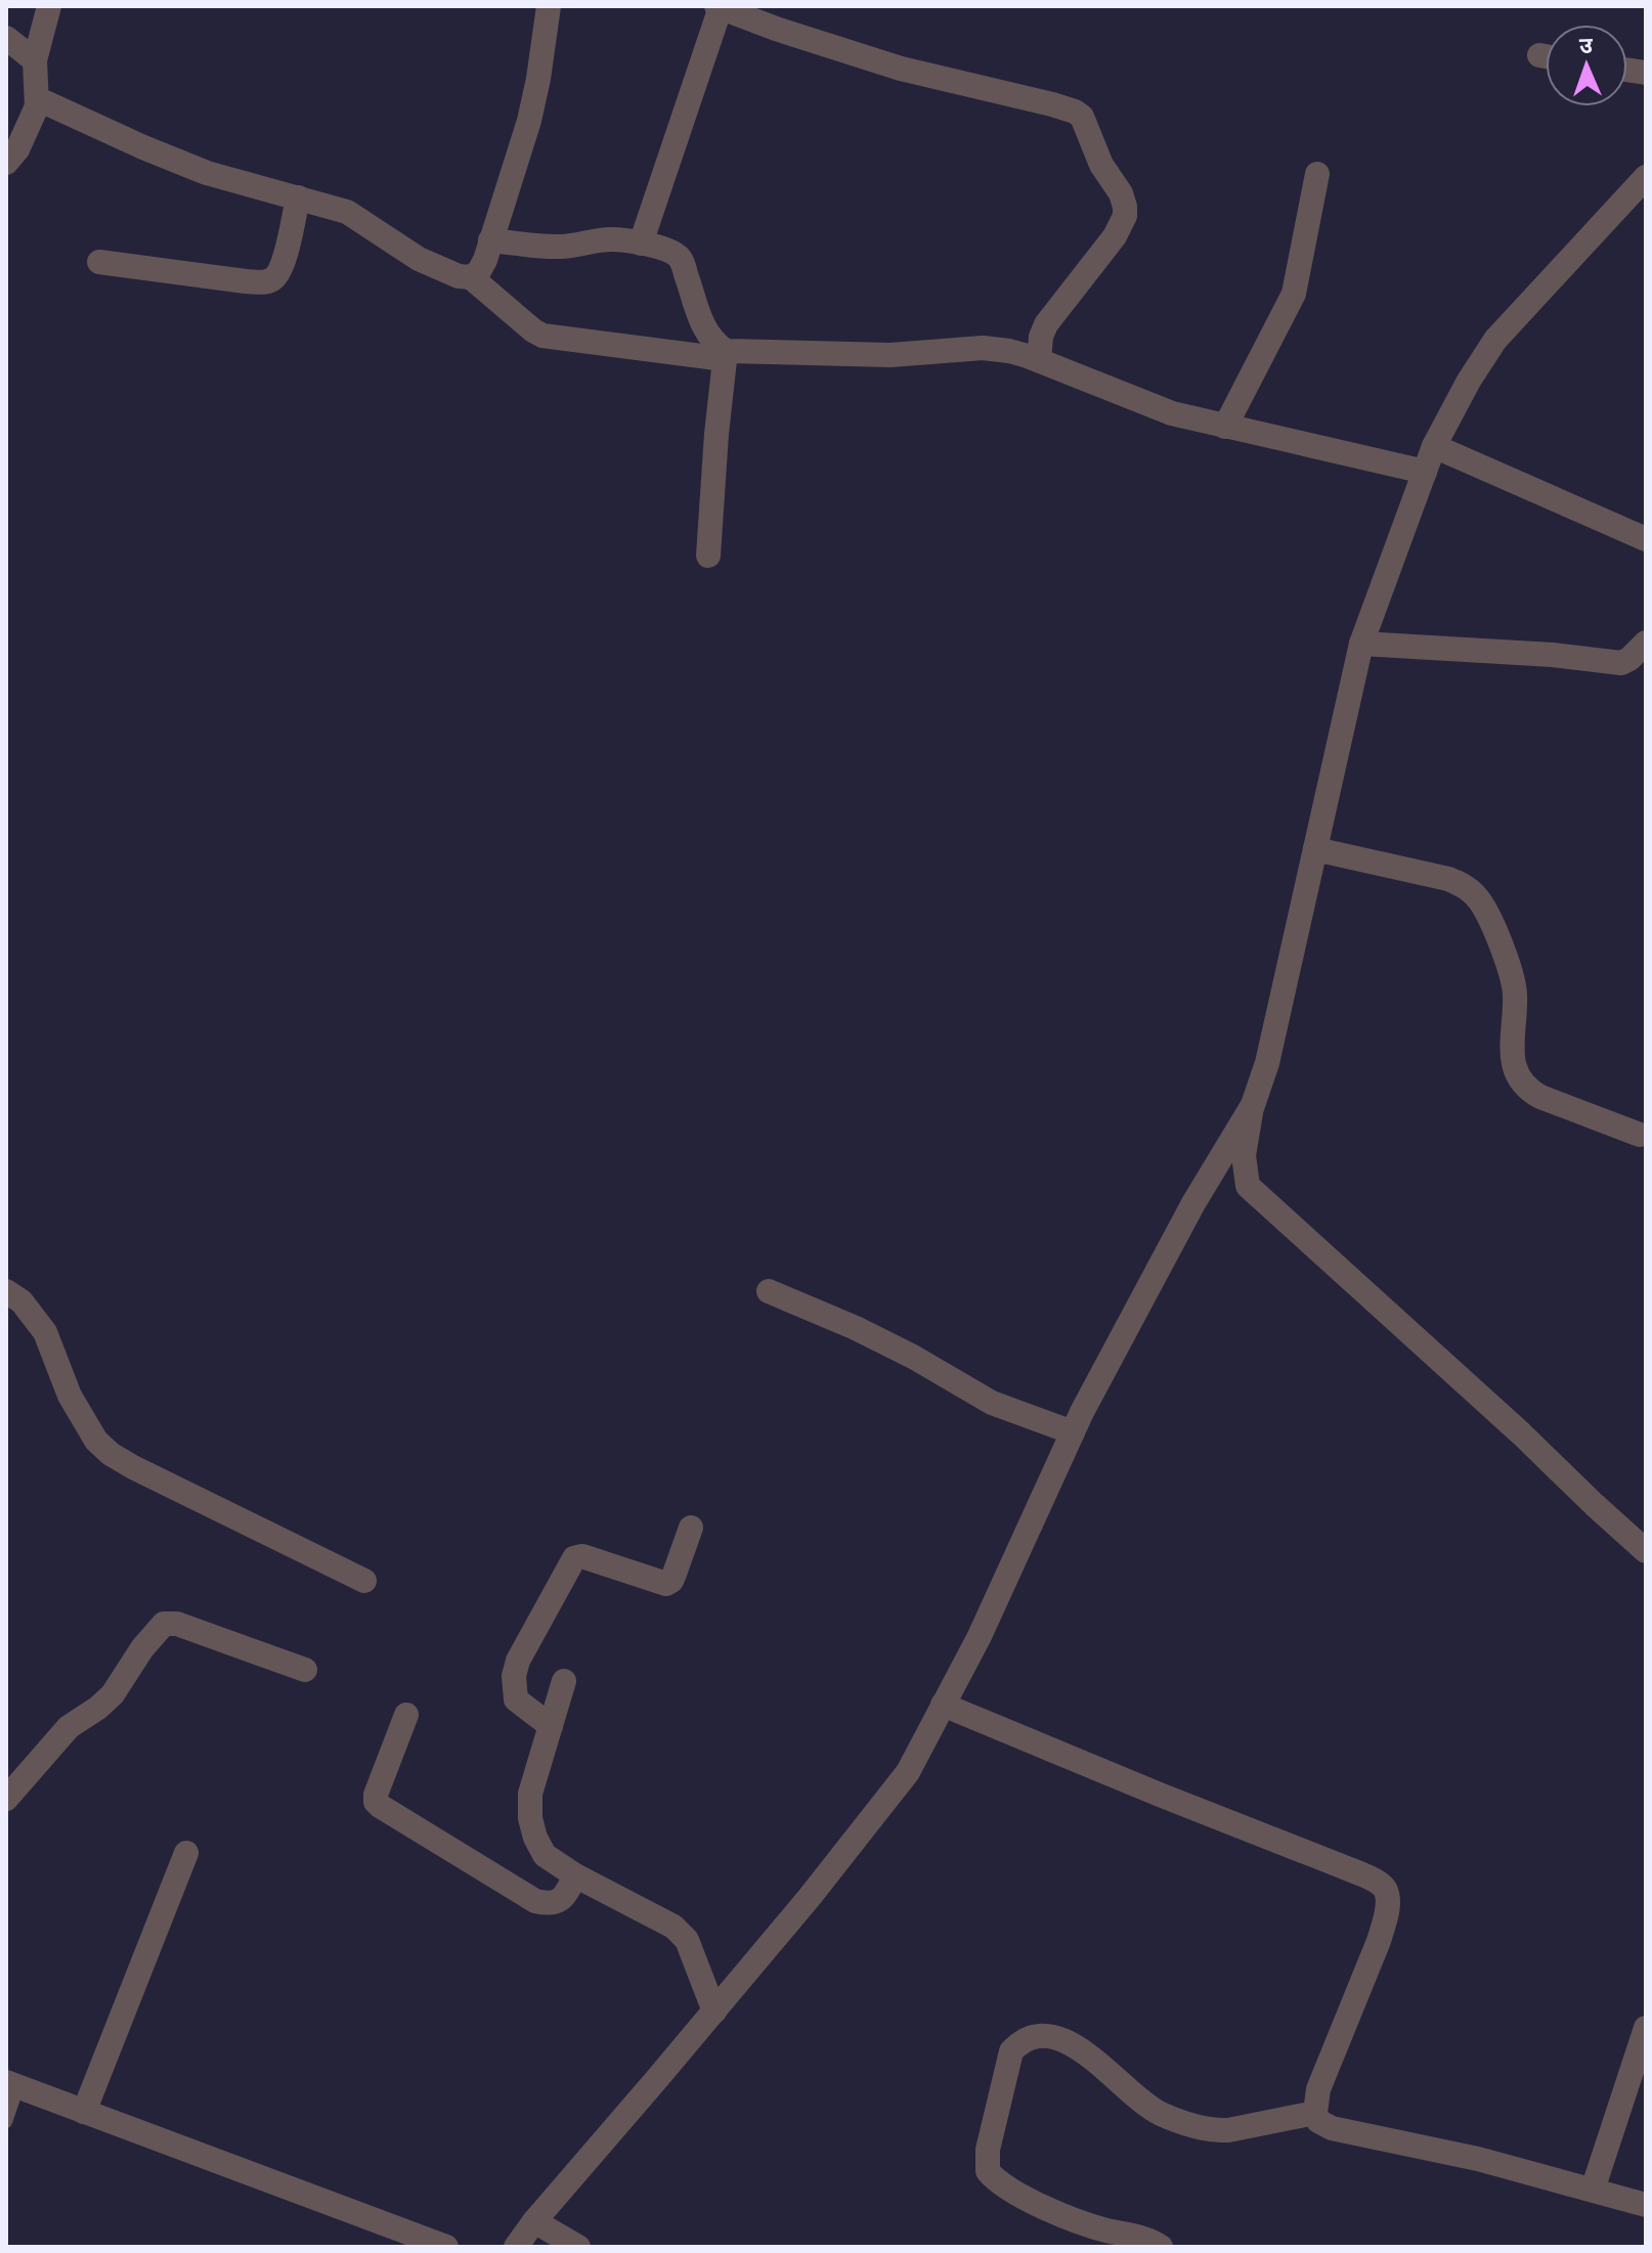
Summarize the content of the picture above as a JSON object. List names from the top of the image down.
{
  "north": "top"
}
